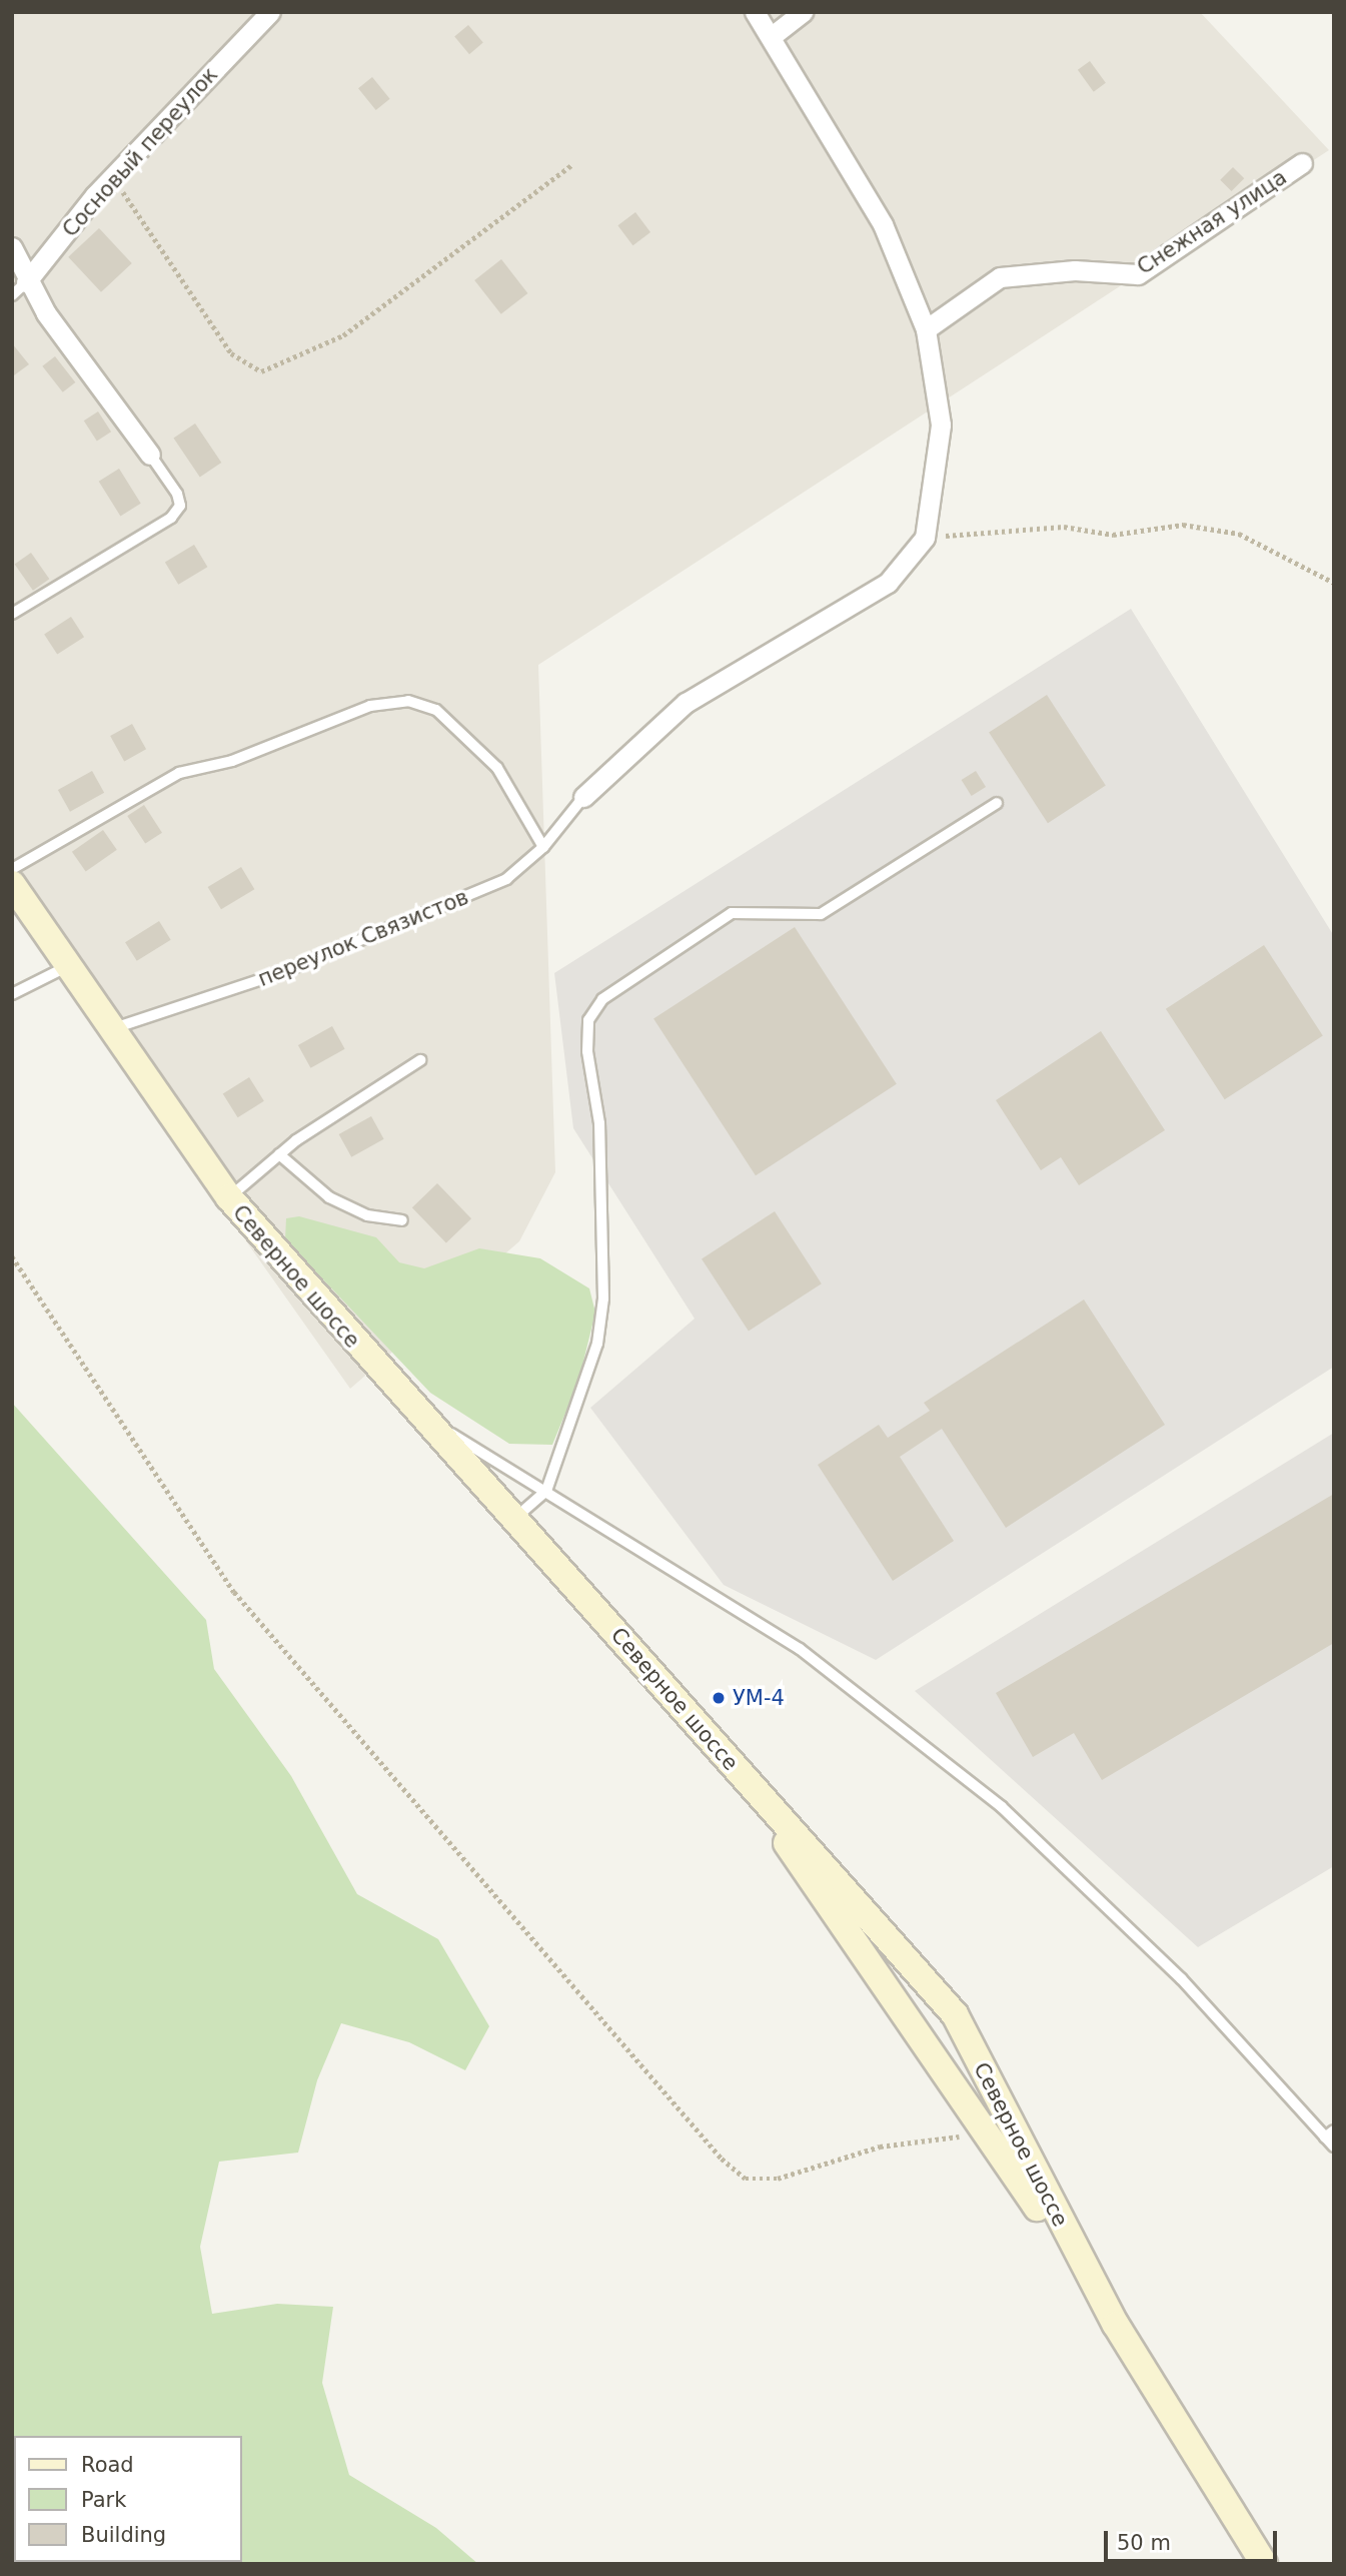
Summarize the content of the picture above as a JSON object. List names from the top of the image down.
{
  "streets": {
    "main road": ["Северное шоссе"],
    "street": ["Сосновый переулок", "Снежная улица"],
    "lane": ["переулок Связистов"]
  },
  "crossings": [
    ["переулок Связистов", "Северное шоссе"]
  ],
  "places": ["УМ-4"],
  "legend": ["Road", "Park", "Building"],
  "scale_bar": "50 m"
}
